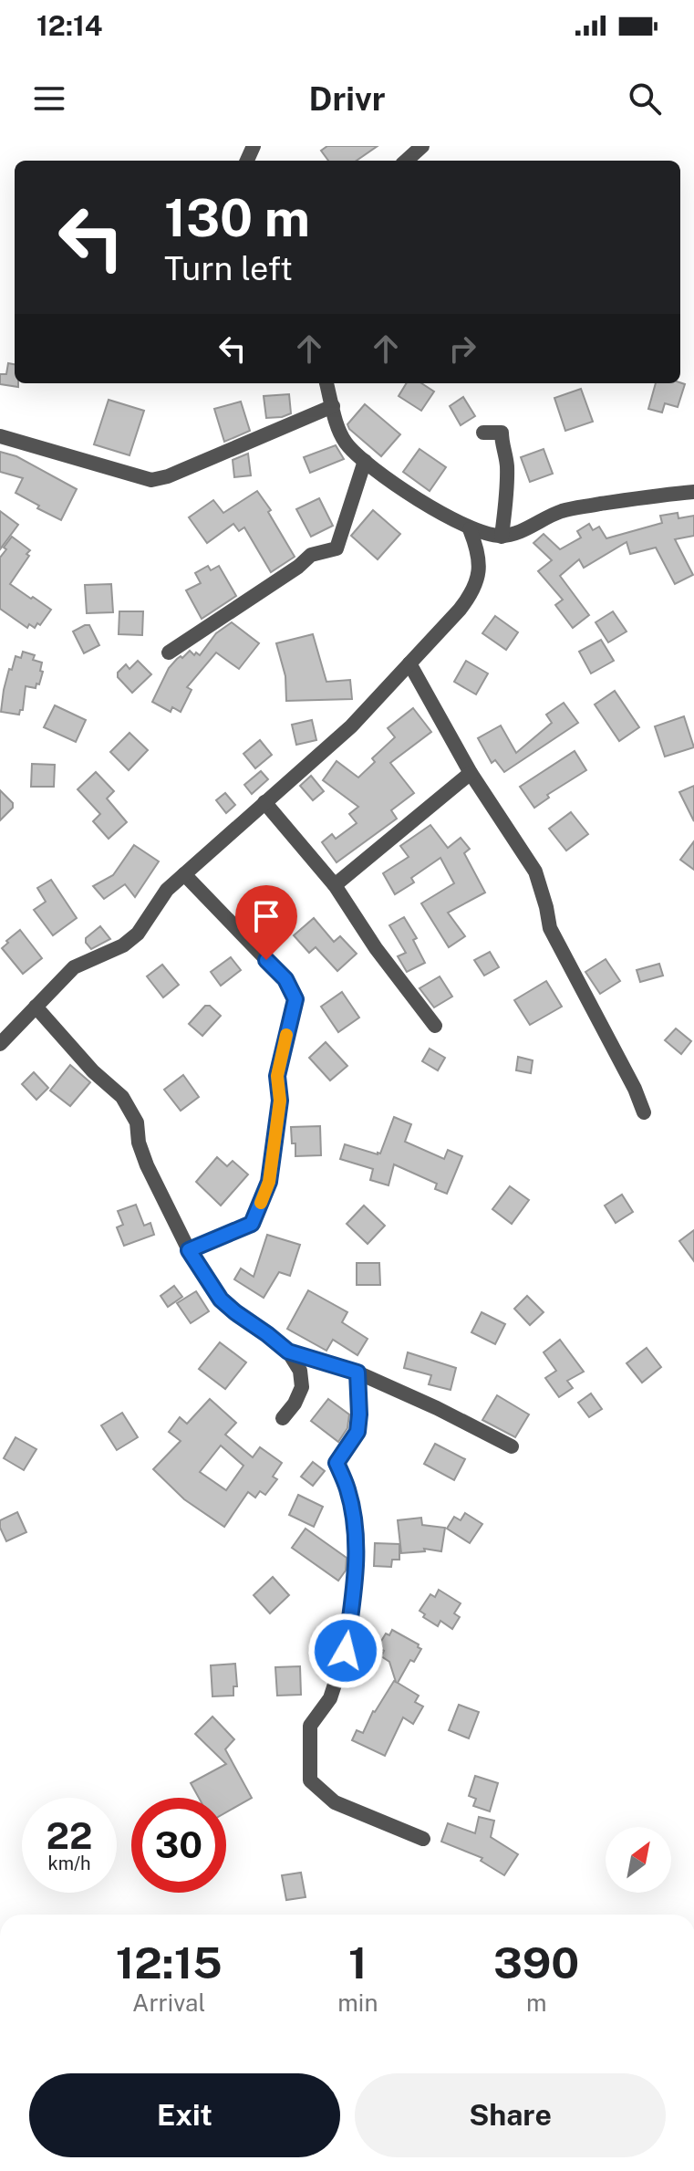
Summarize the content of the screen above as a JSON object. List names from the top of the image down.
{
  "north": "top right",
  "page": {
    "status": "12:14",
    "header": "Drivr",
    "turn": ["130 m", "Turn left"],
    "speed": "22 km/h",
    "limit": "30",
    "eta": [
      "12:15",
      "Arrival",
      "1",
      "min",
      "390",
      "m"
    ],
    "buttons": ["Exit", "Share"]
  }
}
